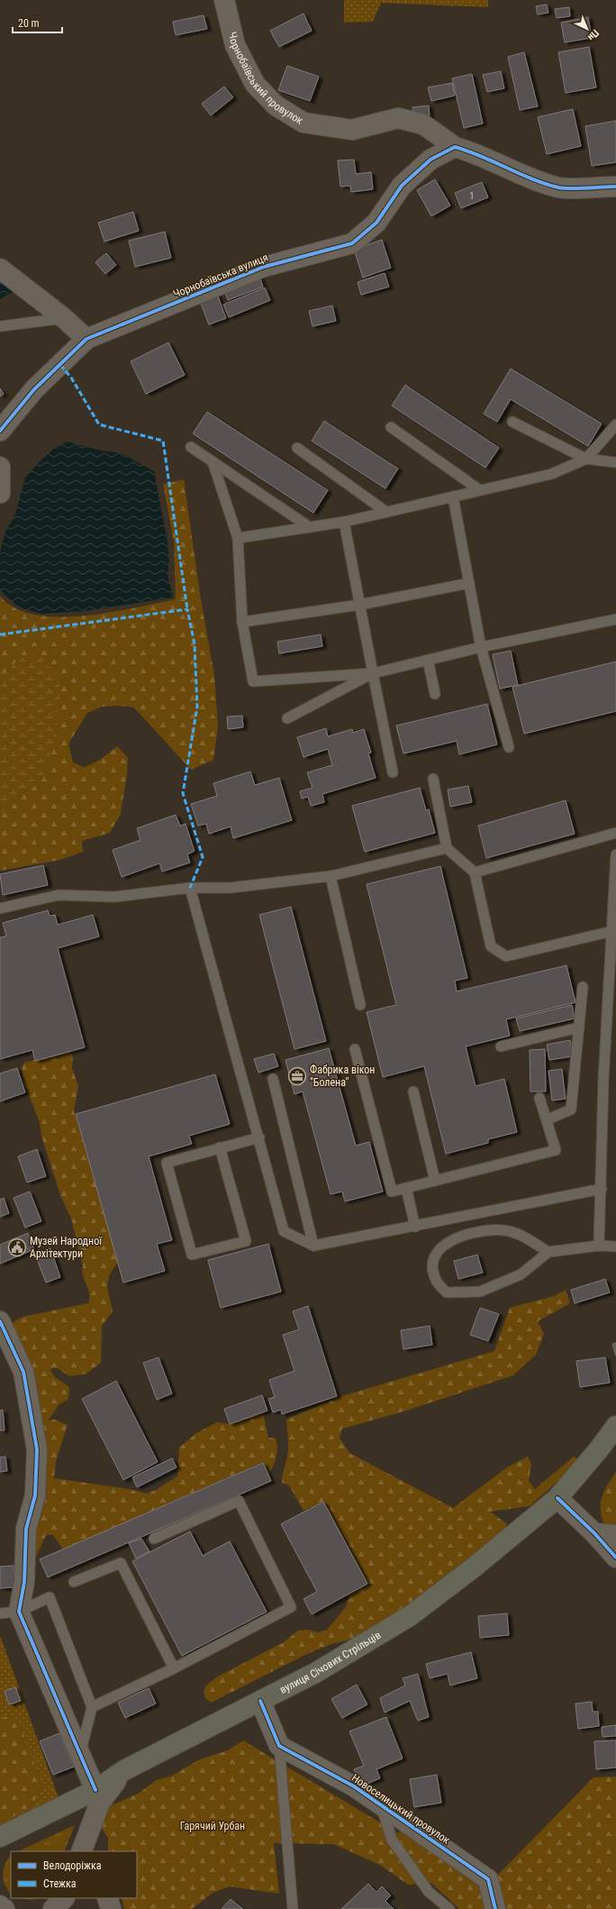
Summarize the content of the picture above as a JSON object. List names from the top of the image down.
{
  "streets": {
    "main road": ["вулиця Січових Стрільців"],
    "street": ["Чорнобаївський провулок", "Чорнобаївська вулиця", "Новоселицький провулок"]
  },
  "crossings": [
    ["Чорнобаївський провулок", "Чорнобаївська вулиця"]
  ],
  "parks": ["Гарячий Урбан"],
  "places": {
    "office": ["Фабрика вікон \"Болена\""],
    "public building": ["Музей Народної Архітектури"]
  },
  "house_numbers": ["1"],
  "legend": ["Велодоріжка", "Стежка"],
  "scale_bar": "20 m",
  "north": "bottom right"
}
